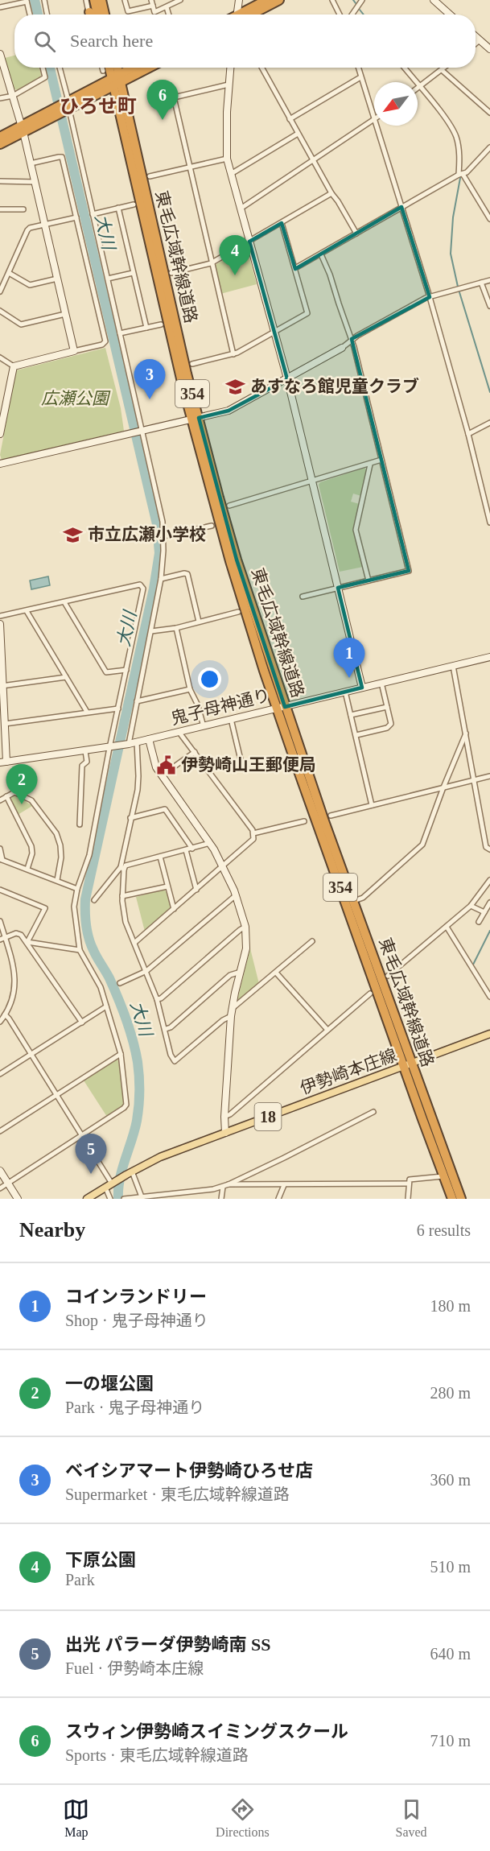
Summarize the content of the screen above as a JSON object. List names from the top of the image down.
{
  "streets": {
    "highway": ["東毛広域幹線道路", "354"],
    "main road": ["伊勢崎本庄線", "18"],
    "street": ["鬼子母神通り"]
  },
  "crossings": [
    ["東毛広域幹線道路", "鬼子母神通り"],
    ["東毛広域幹線道路", "伊勢崎本庄線"]
  ],
  "districts": ["ひろせ町"],
  "water": ["大川"],
  "parks": ["広瀬公園"],
  "places": {
    "school or university": ["あすなろ館児童クラブ", "市立広瀬小学校"],
    "public building": ["伊勢崎山王郵便局"]
  },
  "north": "bottom left",
  "page": {
    "search": "Search here",
    "pins": [
      "6",
      "4",
      "3",
      "1",
      "2",
      "5"
    ],
    "heading": ["Nearby", "6 results"],
    "list": [
      {
        "mark": "1",
        "name": "コインランドリー",
        "note": "Shop · 鬼子母神通り",
        "value": "180 m"
      },
      {
        "mark": "2",
        "name": "一の堰公園",
        "note": "Park · 鬼子母神通り",
        "value": "280 m"
      },
      {
        "mark": "3",
        "name": "ベイシアマート伊勢崎ひろせ店",
        "note": "Supermarket · 東毛広域幹線道路",
        "value": "360 m"
      },
      {
        "mark": "4",
        "name": "下原公園",
        "note": "Park",
        "value": "510 m"
      },
      {
        "mark": "5",
        "name": "出光 パラーダ伊勢崎南 SS",
        "note": "Fuel · 伊勢崎本庄線",
        "value": "640 m"
      },
      {
        "mark": "6",
        "name": "スウィン伊勢崎スイミングスクール",
        "note": "Sports · 東毛広域幹線道路",
        "value": "710 m"
      }
    ],
    "nav": ["Map", "Directions", "Saved"]
  }
}
